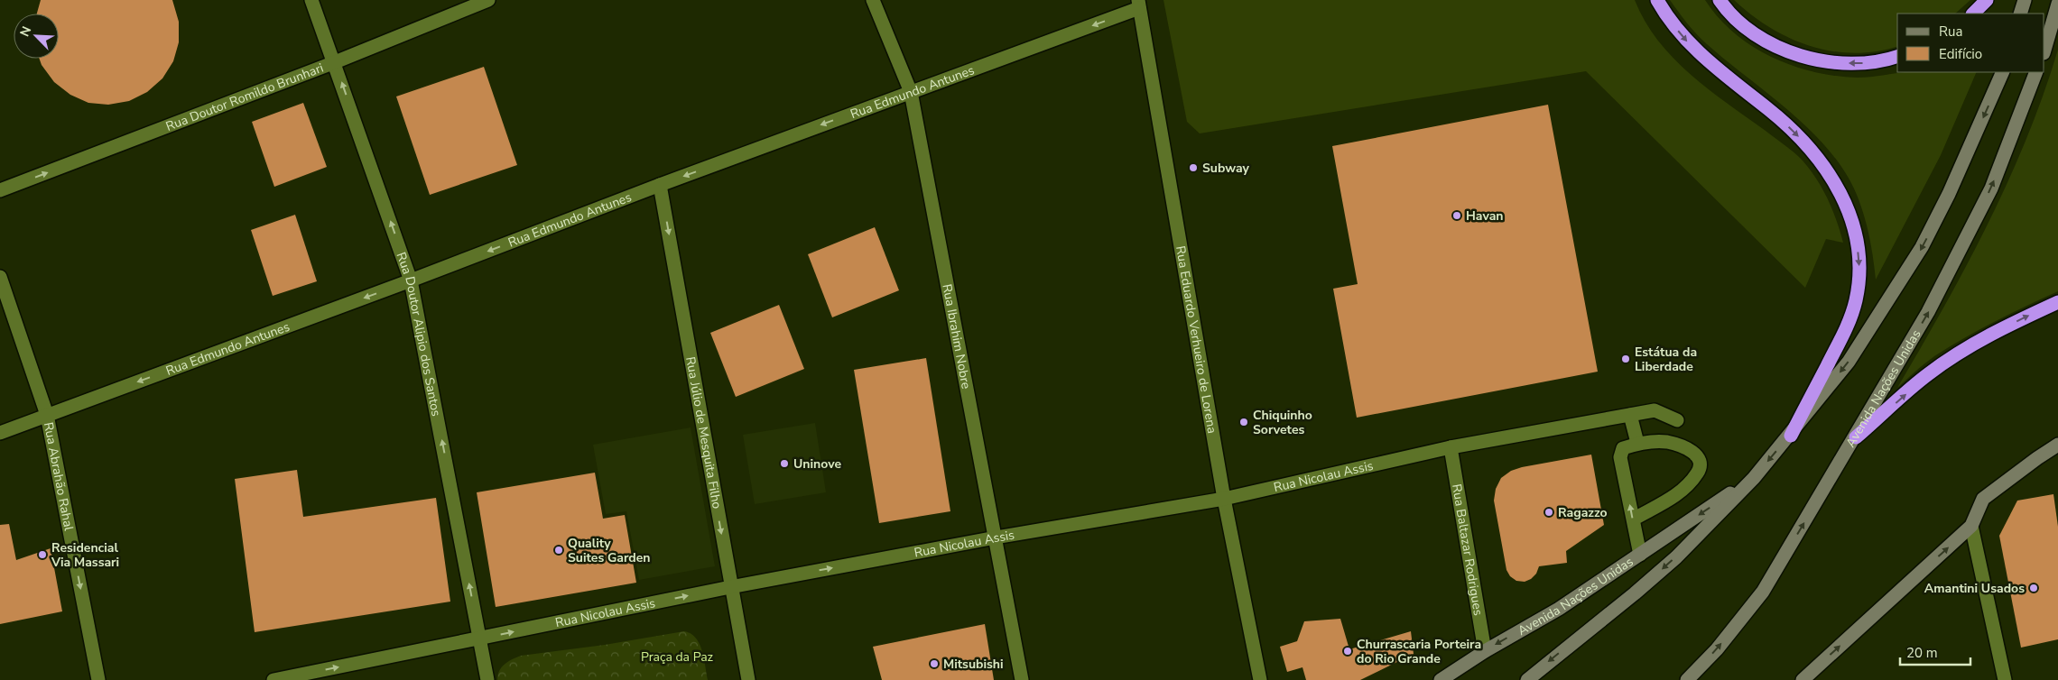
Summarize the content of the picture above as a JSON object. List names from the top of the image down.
{
  "streets": {
    "main road": ["Avenida Nações Unidas"],
    "street": [
      "Rua Edmundo Antunes",
      "Rua Doutor Romildo Brunhari",
      "Rua Doutor Alipio dos Santos",
      "Rua Ibrahim Nobre",
      "Rua Eduardo Verhueiro de Lorena",
      "Rua Júlio de Mesquita Filho",
      "Rua Abrahão Rahal",
      "Rua Nicolau Assis",
      "Rua Baltazar Rodrigues"
    ]
  },
  "crossings": [
    ["Rua Edmundo Antunes", "Rua Doutor Alipio dos Santos"],
    ["Rua Edmundo Antunes", "Rua Ibrahim Nobre"],
    ["Rua Edmundo Antunes", "Rua Eduardo Verhueiro de Lorena"],
    ["Rua Edmundo Antunes", "Rua Júlio de Mesquita Filho"],
    ["Rua Edmundo Antunes", "Rua Abrahão Rahal"],
    ["Rua Doutor Romildo Brunhari", "Rua Doutor Alipio dos Santos"],
    ["Rua Doutor Alipio dos Santos", "Rua Nicolau Assis"],
    ["Rua Ibrahim Nobre", "Rua Nicolau Assis"],
    ["Rua Eduardo Verhueiro de Lorena", "Rua Nicolau Assis"],
    ["Avenida Nações Unidas", "Rua Baltazar Rodrigues"],
    ["Rua Júlio de Mesquita Filho", "Rua Nicolau Assis"],
    ["Rua Nicolau Assis", "Rua Baltazar Rodrigues"]
  ],
  "one_way": [
    "Rua Edmundo Antunes",
    "Rua Doutor Romildo Brunhari",
    "Rua Doutor Alipio dos Santos",
    "Rua Júlio de Mesquita Filho",
    "Rua Abrahão Rahal",
    "Rua Nicolau Assis"
  ],
  "parks": ["Praça da Paz"],
  "places": [
    "Subway",
    "Havan",
    "Estátua da Liberdade",
    "Chiquinho Sorvetes",
    "Uninove",
    "Ragazzo",
    "Quality Suites Garden",
    "Residencial Via Massari",
    "Amantini Usados",
    "Churrascaria Porteira do Rio Grande",
    "Mitsubishi"
  ],
  "legend": ["Rua", "Edifício"],
  "scale_bar": "20 m",
  "north": "top left"
}
